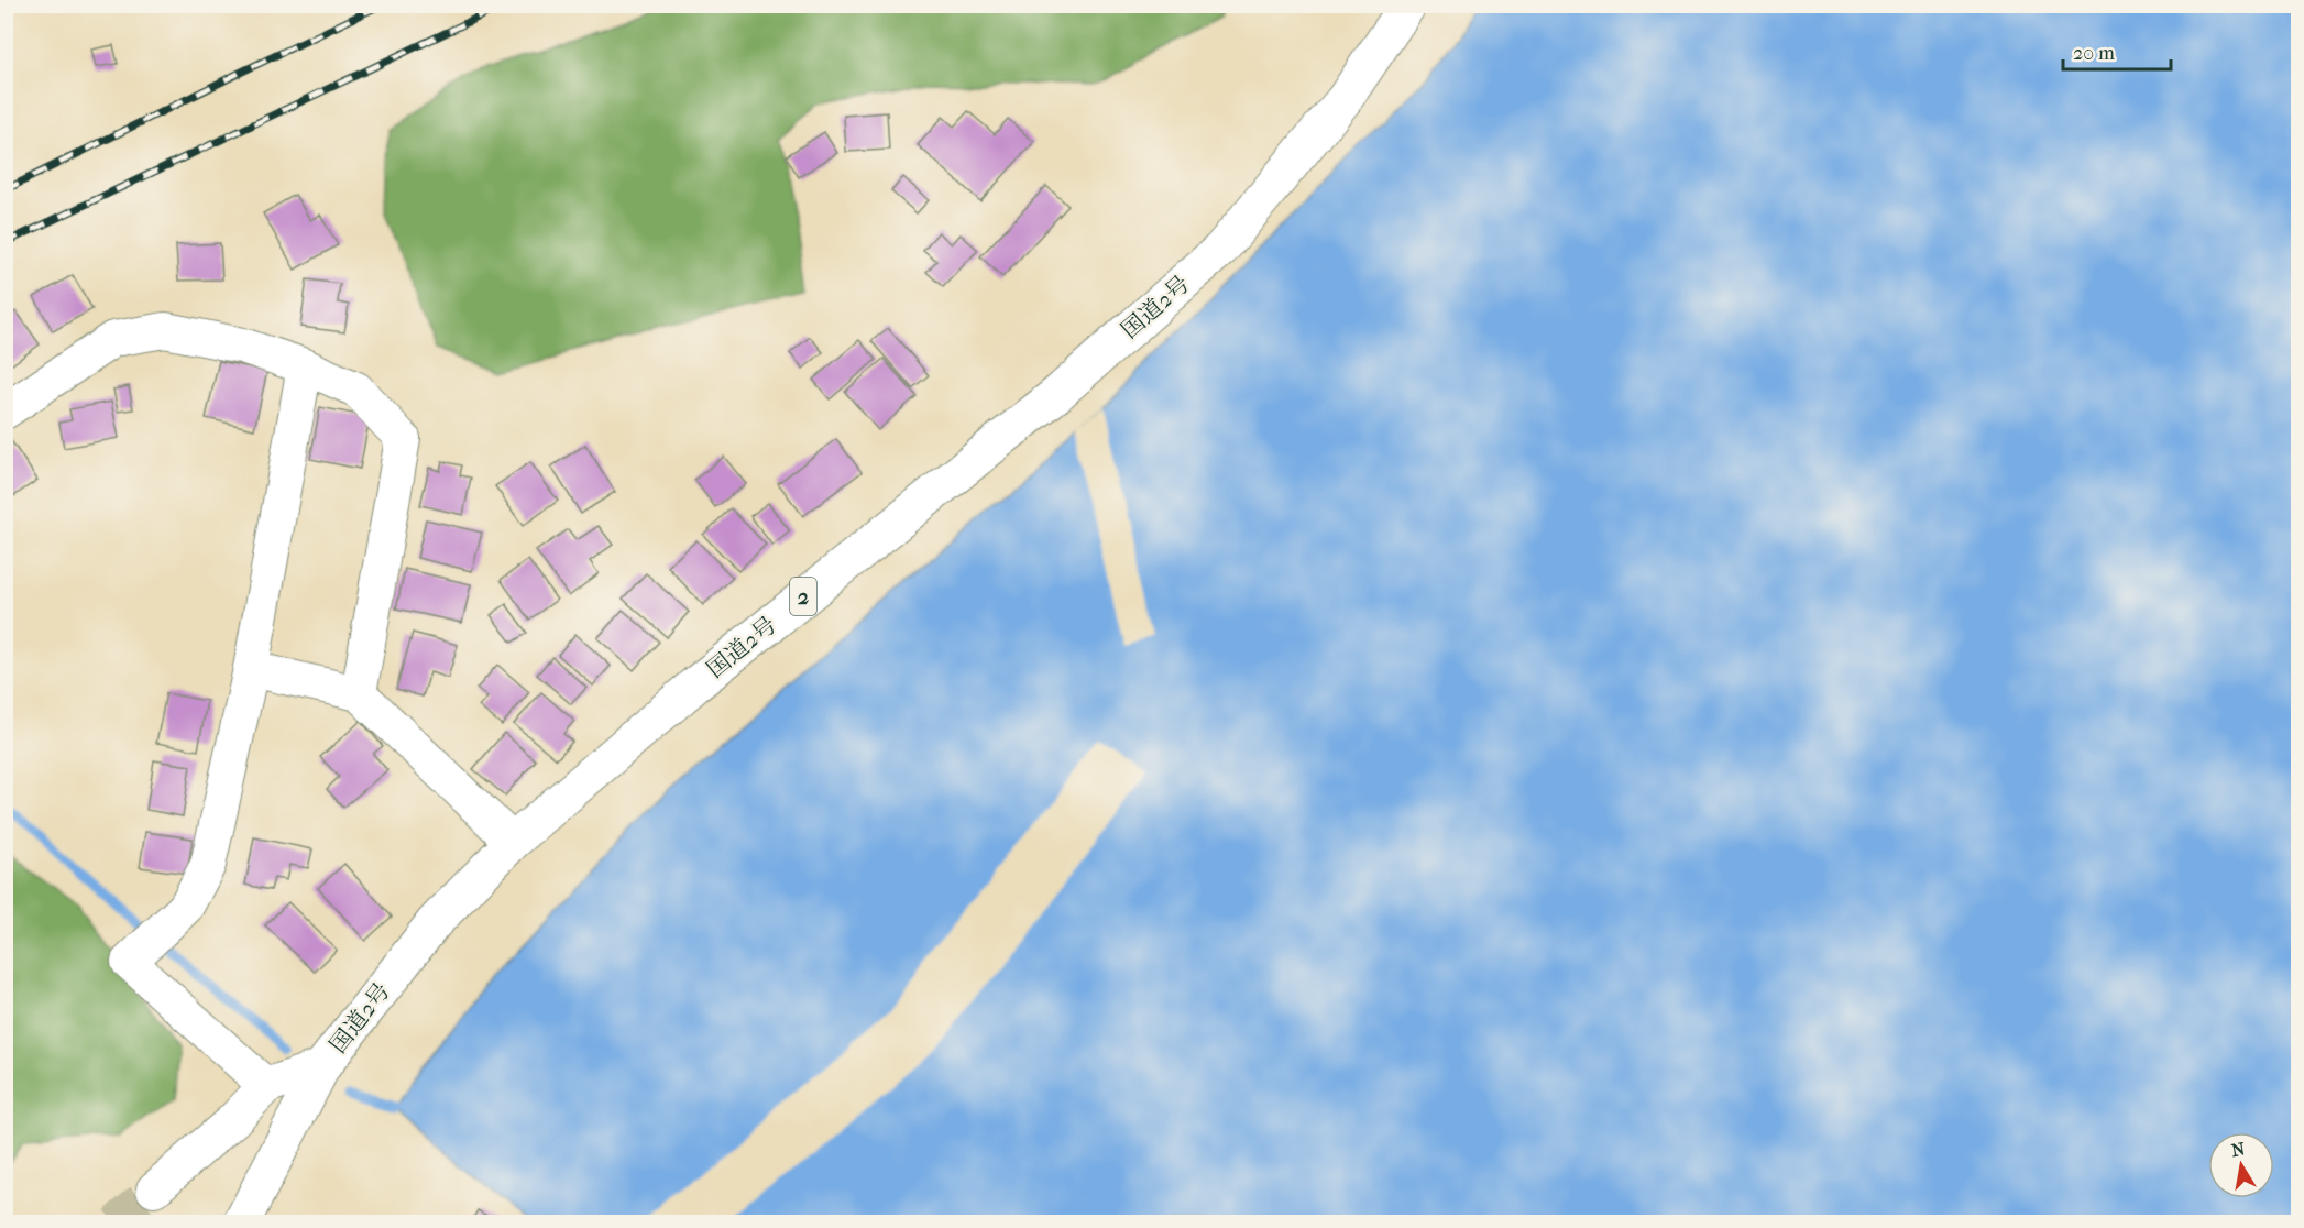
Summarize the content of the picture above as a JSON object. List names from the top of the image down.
{
  "streets": {
    "highway": ["国道2号", "2"]
  },
  "scale_bar": "20 m",
  "north": "top"
}
